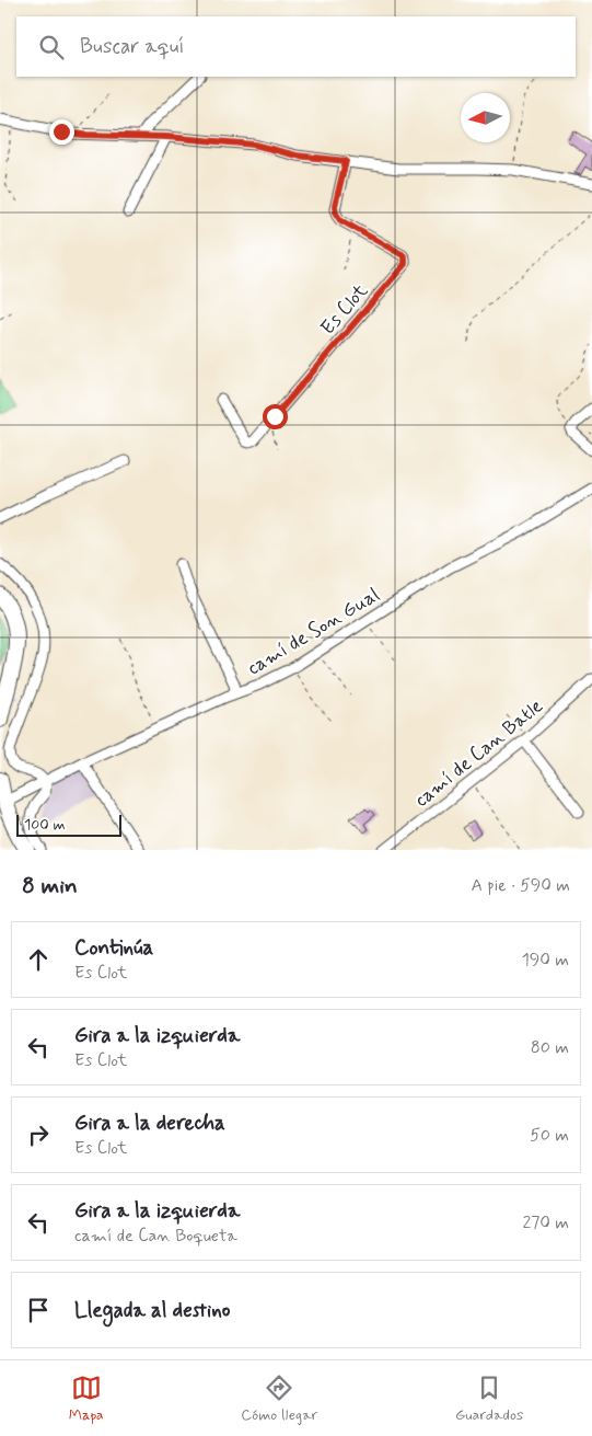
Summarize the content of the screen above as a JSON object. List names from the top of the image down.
{
  "streets": {
    "street": ["Es Clot", "camí de Son Gual", "camí de Can Batle"]
  },
  "scale_bar": "100 m",
  "north": "left",
  "page": {
    "search": "Buscar aquí",
    "scale": "100 m",
    "heading": ["8 min", "A pie · 590 m"],
    "list": [
      ["Continúa", "Es Clot", "190 m"],
      ["Gira a la izquierda", "Es Clot", "80 m"],
      ["Gira a la derecha", "Es Clot", "50 m"],
      ["Gira a la izquierda", "camí de Can Boqueta", "270 m"],
      "Llegada al destino"
    ],
    "nav": ["Mapa", "Cómo llegar", "Guardados"]
  }
}
